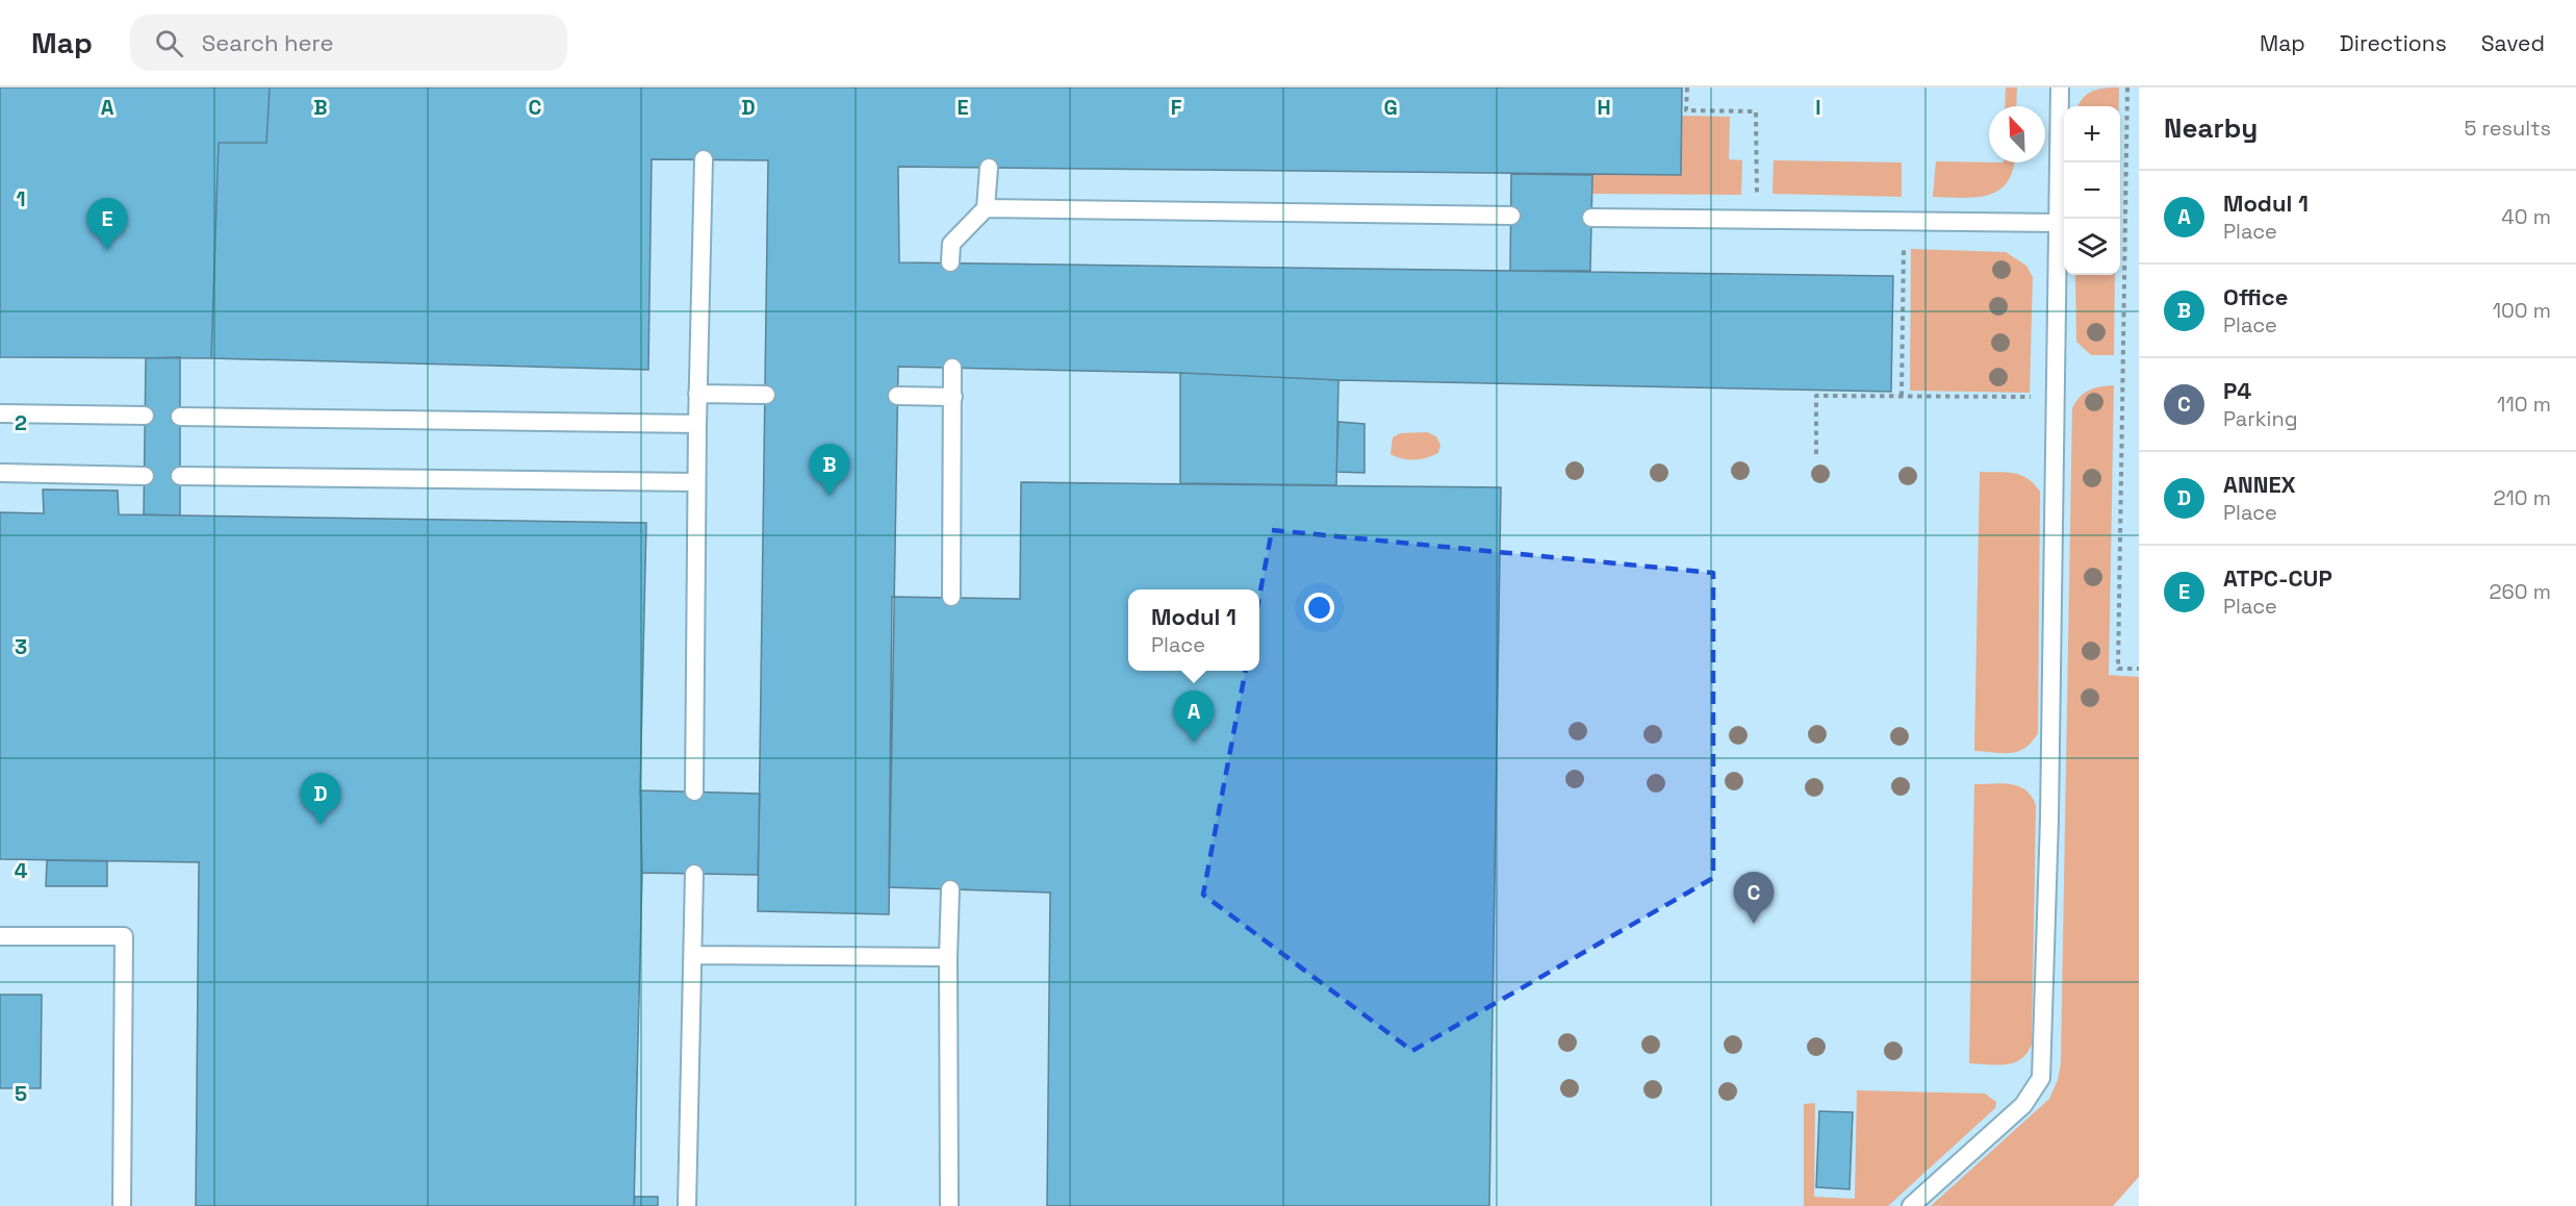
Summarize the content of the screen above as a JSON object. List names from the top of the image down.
{
  "north": "top left",
  "page": {
    "header": "Map",
    "search": "Search here",
    "nav": ["Map", "Directions", "Saved"],
    "heading": ["Nearby", "5 results"],
    "map_buttons": ["+", "−"],
    "list": [
      {
        "mark": "A",
        "name": "Modul 1",
        "note": "Place",
        "value": "40 m"
      },
      {
        "mark": "B",
        "name": "Office",
        "note": "Place",
        "value": "100 m"
      },
      {
        "mark": "C",
        "name": "P4",
        "note": "Parking",
        "value": "110 m"
      },
      {
        "mark": "D",
        "name": "ANNEX",
        "note": "Place",
        "value": "210 m"
      },
      {
        "mark": "E",
        "name": "ATPC-CUP",
        "note": "Place",
        "value": "260 m"
      }
    ],
    "pins": [
      "E",
      "B",
      "A",
      "D",
      "C"
    ],
    "popup": ["Modul 1", "Place"]
  },
  "grid": {
    "columns": [
      "A",
      "B",
      "C",
      "D",
      "E",
      "F",
      "G",
      "H",
      "I"
    ],
    "rows": [
      "1",
      "2",
      "3",
      "4",
      "5"
    ]
  }
}
